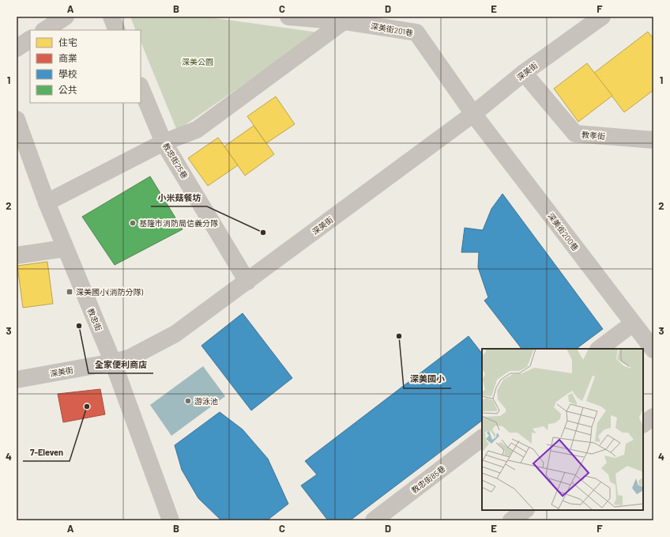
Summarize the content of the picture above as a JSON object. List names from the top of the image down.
{
  "streets": {
    "street": [
      "深美街201巷",
      "深美街",
      "教孝街",
      "教忠街25巷",
      "深美街200巷",
      "教忠街",
      "教忠街85巷"
    ]
  },
  "crossings": [
    ["深美街201巷", "深美街"],
    ["深美街201巷", "深美街200巷"],
    ["深美街", "教孝街"],
    ["深美街", "教忠街25巷"],
    ["深美街", "深美街200巷"],
    ["深美街", "教忠街"]
  ],
  "parks": ["深美公園"],
  "places": {
    "other": [
      "基隆市消防局信義分隊",
      "小米菇餐坊",
      "全家便利商店",
      "深美國小",
      "游泳池",
      "7-Eleven"
    ],
    "transit": ["深美國小(消防分隊)"]
  },
  "legend": [
    "住宅",
    "商業",
    "學校",
    "公共"
  ],
  "grid": {
    "columns": [
      "A",
      "B",
      "C",
      "D",
      "E",
      "F"
    ],
    "rows": [
      "1",
      "2",
      "3",
      "4"
    ]
  }
}
